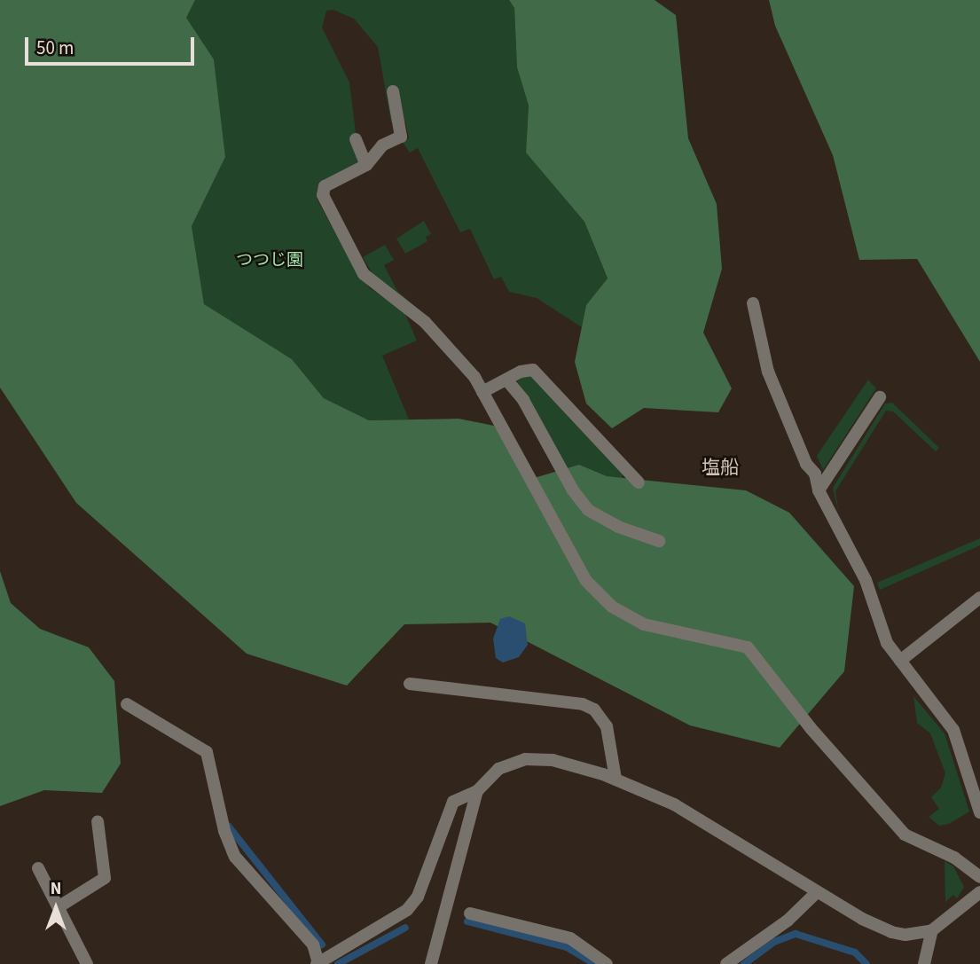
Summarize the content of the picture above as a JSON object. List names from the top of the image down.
{
  "districts": ["塩船"],
  "parks": ["つつじ園"],
  "scale_bar": "50 m",
  "north": "top"
}
